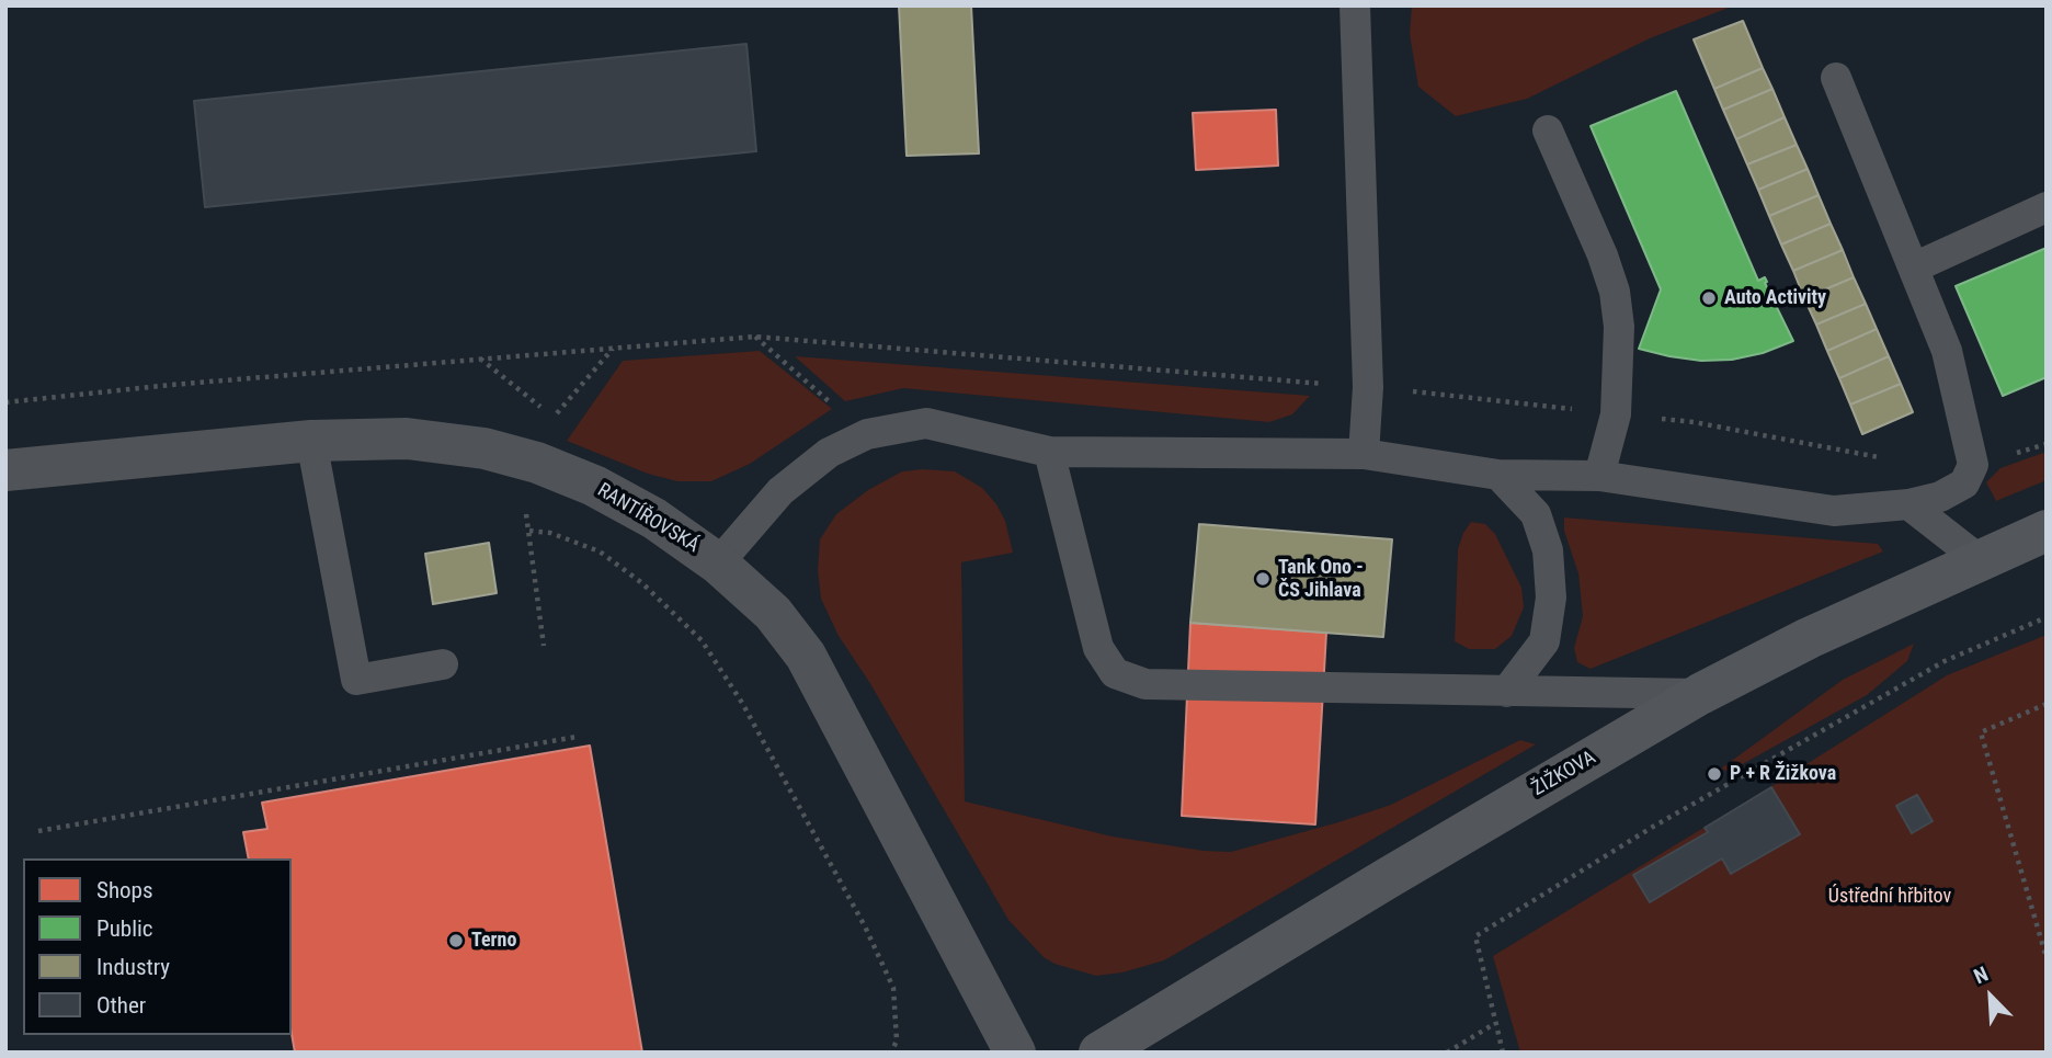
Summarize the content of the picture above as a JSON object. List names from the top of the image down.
{
  "streets": {
    "main road": ["ŽIŽKOVA"],
    "street": ["RANTÍŘOVSKÁ"]
  },
  "parks": ["Ústřední hřbitov"],
  "places": [
    "Auto Activity",
    "Tank Ono - ČS Jihlava",
    "P + R Žižkova",
    "Terno"
  ],
  "legend": [
    "Shops",
    "Public",
    "Industry",
    "Other"
  ],
  "north": "top left"
}
